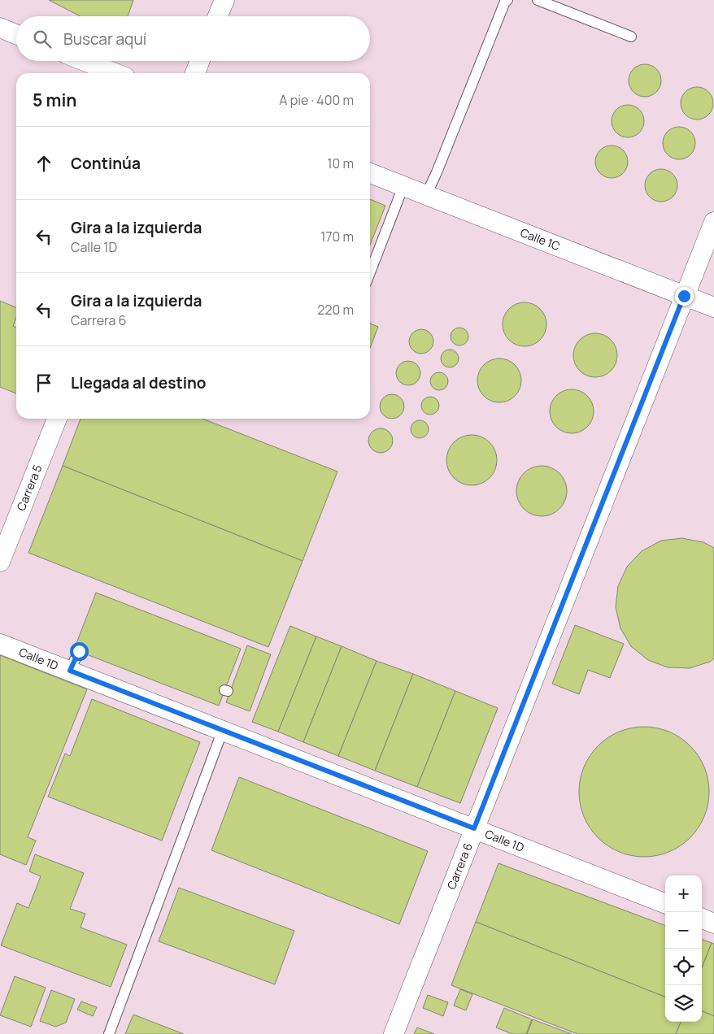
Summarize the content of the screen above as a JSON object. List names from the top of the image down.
{
  "streets": {
    "street": [
      "Calle 1C",
      "Carrera 5",
      "Calle 1D",
      "Carrera 6"
    ]
  },
  "crossings": [
    ["Calle 1C", "Carrera 6"],
    ["Calle 1D", "Carrera 6"]
  ],
  "page": {
    "search": "Buscar aquí",
    "heading": ["5 min", "A pie · 400 m"],
    "list": [
      ["Continúa", "10 m"],
      ["Gira a la izquierda", "Calle 1D", "170 m"],
      ["Gira a la izquierda", "Carrera 6", "220 m"],
      "Llegada al destino"
    ],
    "map_buttons": ["+", "−"]
  }
}
